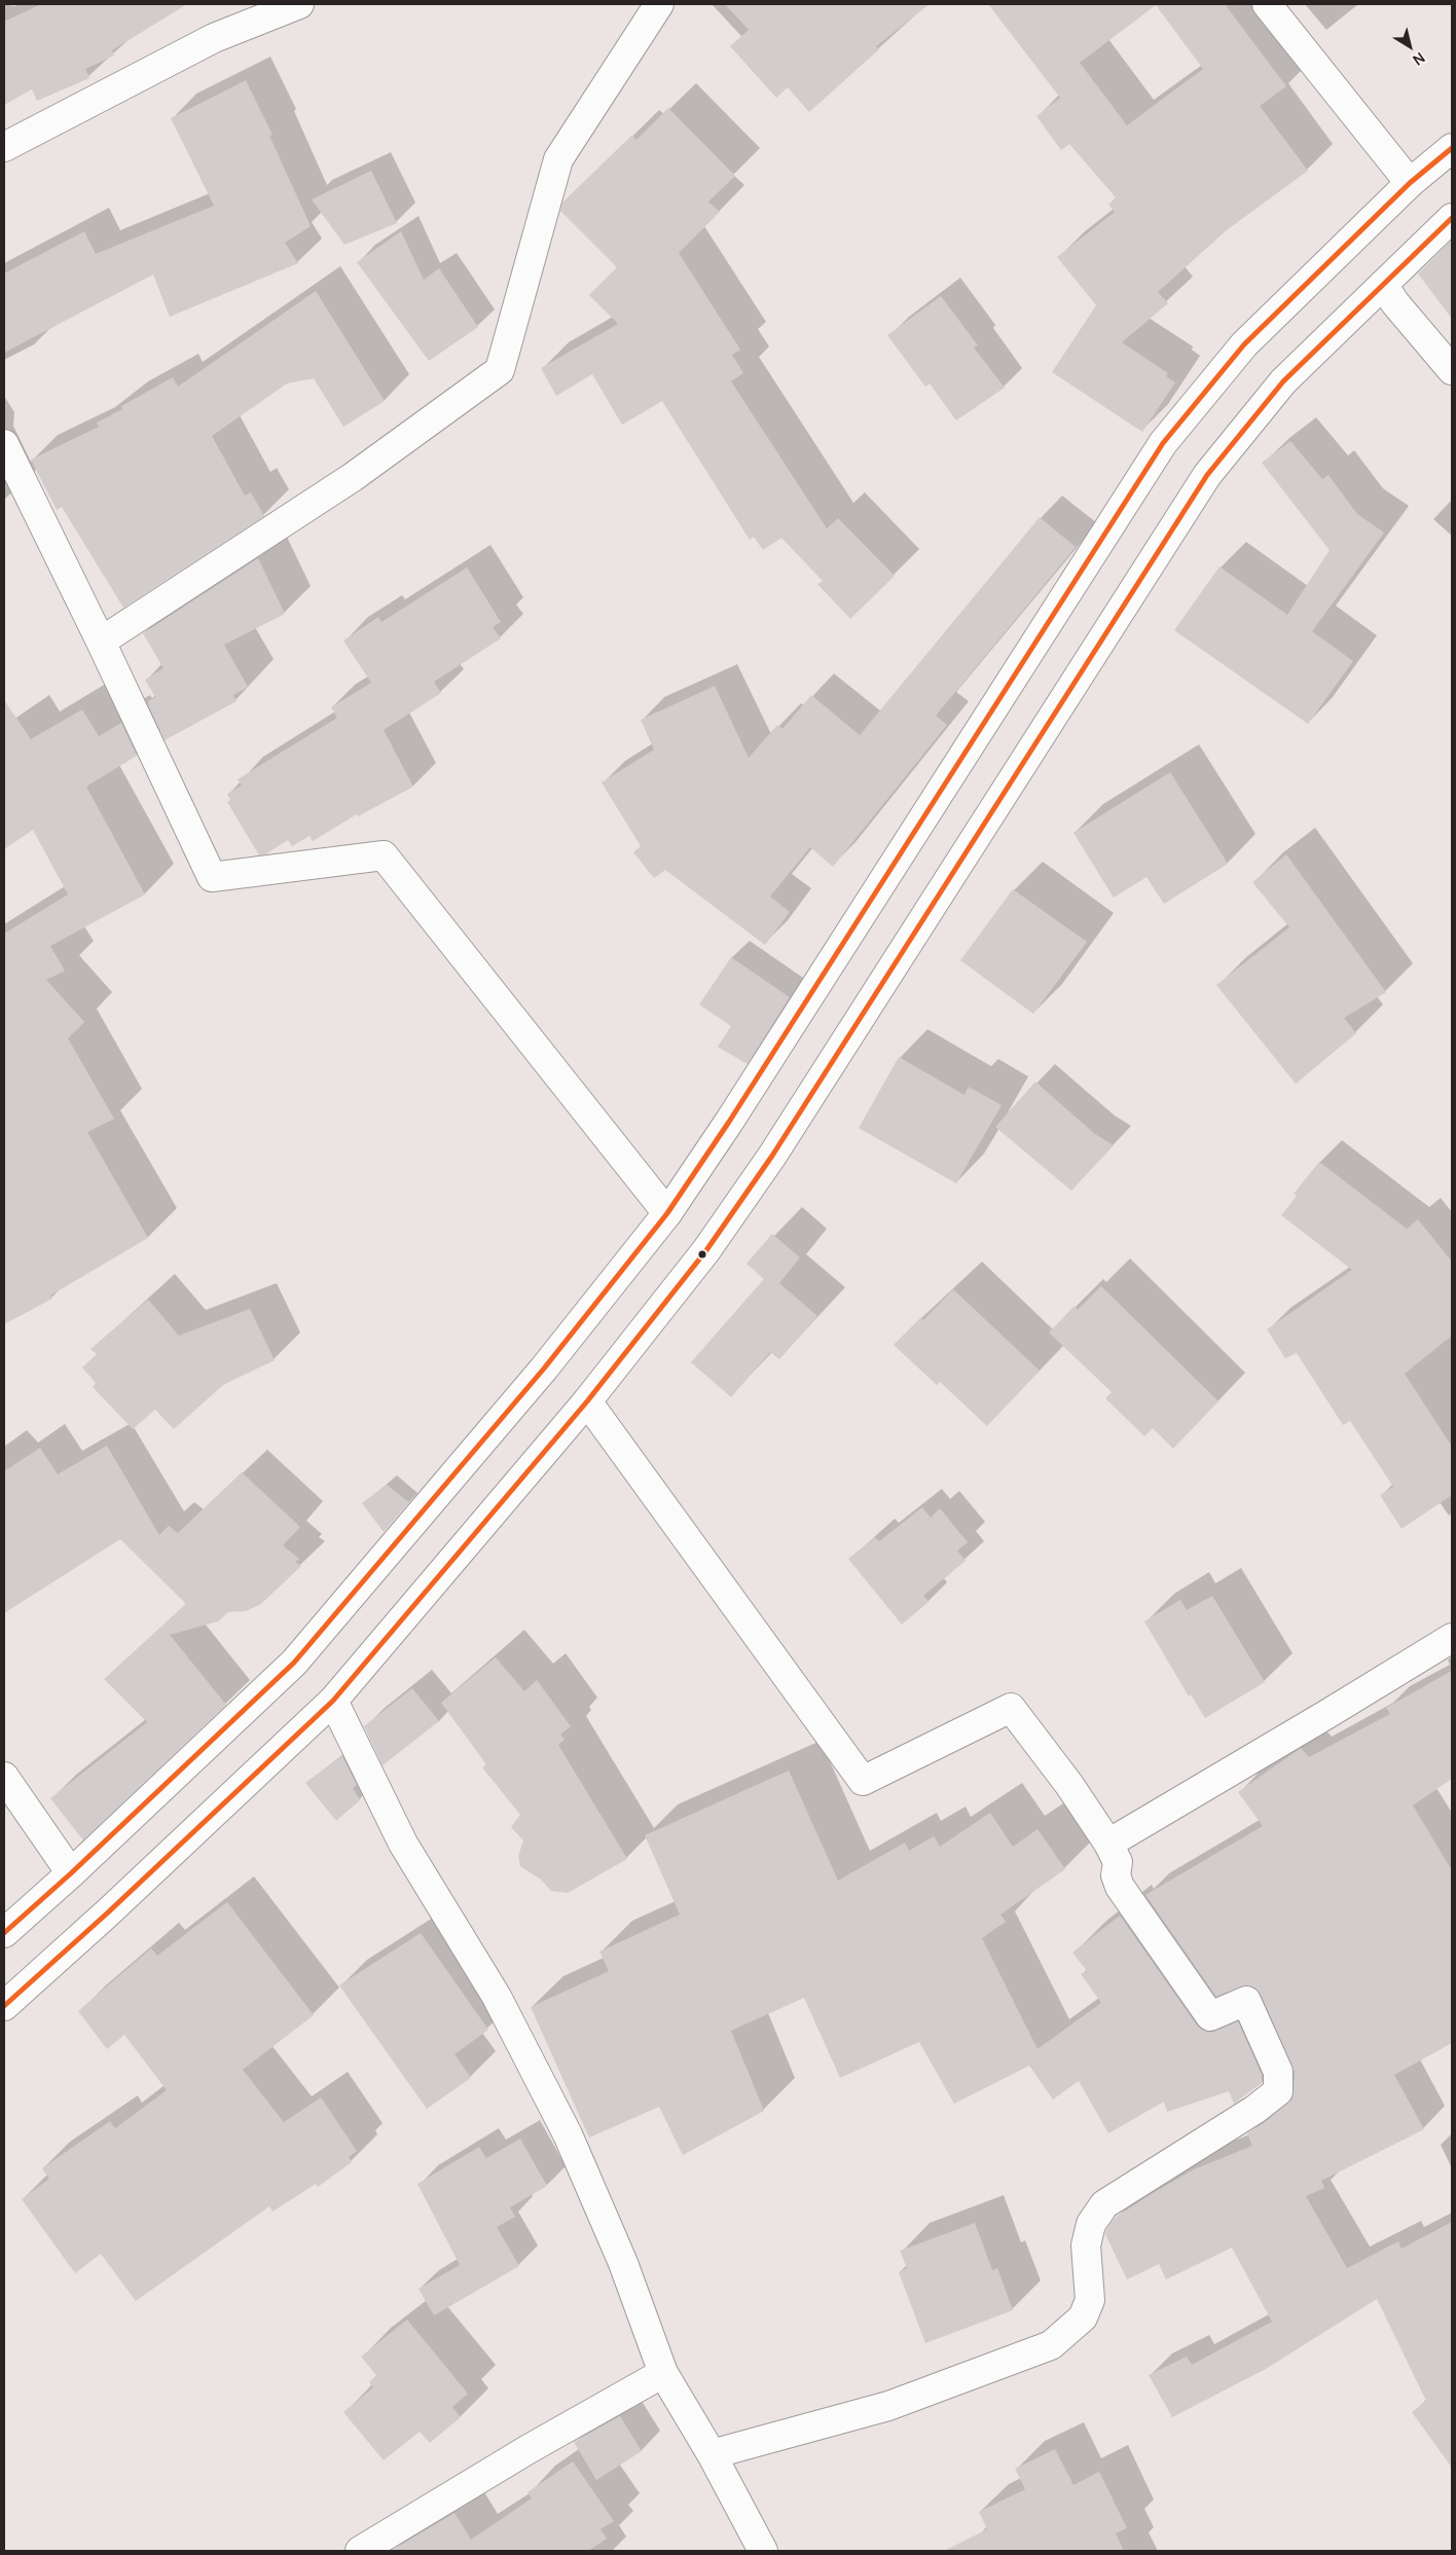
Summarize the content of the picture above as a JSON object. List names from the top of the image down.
{
  "north": "bottom right"
}
